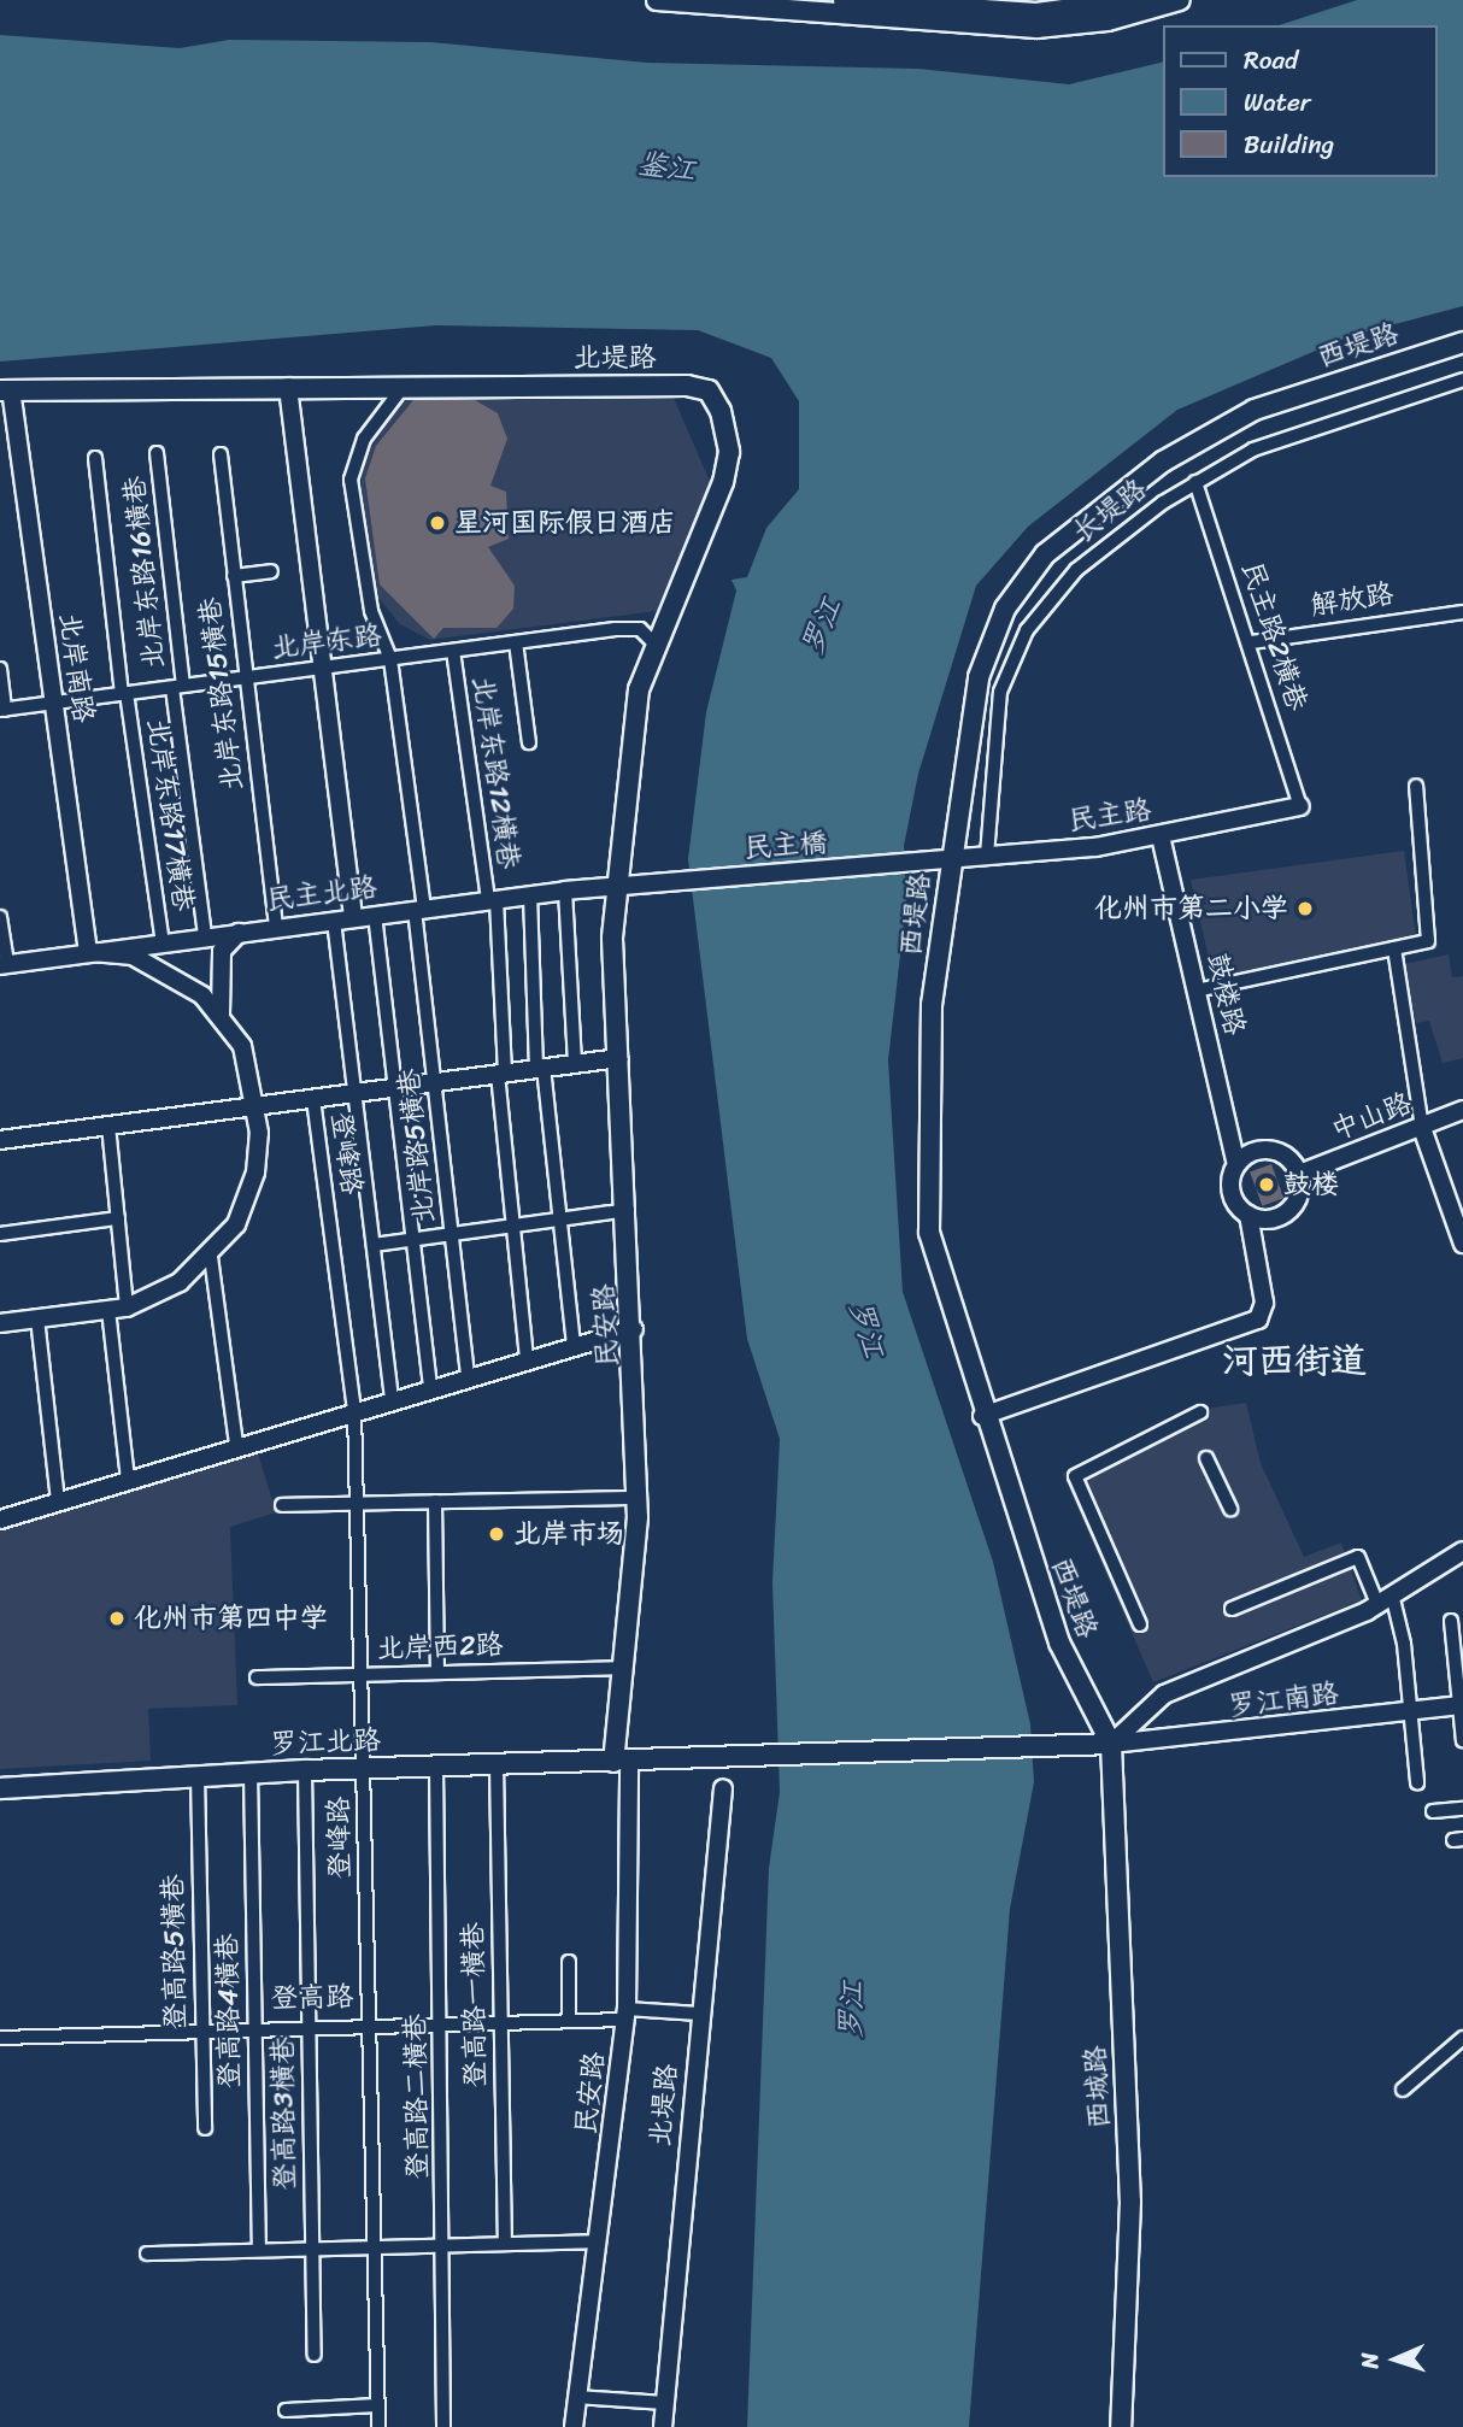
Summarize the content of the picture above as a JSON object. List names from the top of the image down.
{
  "streets": {
    "main road": [
      "西堤路",
      "北堤路",
      "民安路",
      "罗江北路",
      "西城路"
    ],
    "street": [
      "长堤路",
      "北岸东路16横巷",
      "解放路",
      "民主路2横巷",
      "北岸东路",
      "北岸南路",
      "北岸东路15横巷",
      "北岸东路12横巷",
      "北岸东路17横巷",
      "民主路",
      "民主橋",
      "民主北路",
      "鼓楼路",
      "中山路",
      "北岸路5橫巷",
      "登峰路",
      "北岸西2路",
      "罗江南路",
      "登高路5橫巷",
      "登高路",
      "登高路一横巷",
      "登高路4橫巷",
      "登高路二横巷",
      "登高路3橫巷"
    ]
  },
  "crossings": [
    ["西堤路", "民主路"],
    ["西堤路", "罗江南路"],
    ["西堤路", "罗江北路"],
    ["西堤路", "西城路"],
    ["北堤路", "北岸东路"],
    ["北堤路", "北岸南路"],
    ["北堤路", "民主北路"],
    ["北堤路", "北岸路5橫巷"],
    ["北堤路", "民安路"],
    ["北堤路", "登高路"],
    ["长堤路", "民主路2横巷"],
    ["长堤路", "民主路"],
    ["北岸东路16横巷", "北岸东路"],
    ["北岸东路16横巷", "民主北路"],
    ["解放路", "民主路2横巷"],
    ["民主路2横巷", "民主路"],
    ["北岸东路", "北岸南路"],
    ["北岸东路", "北岸东路15横巷"],
    ["北岸东路", "北岸东路12横巷"],
    ["北岸东路", "北岸东路17横巷"],
    ["北岸东路", "北岸路5橫巷"],
    ["北岸南路", "民主北路"],
    ["北岸东路15横巷", "民主北路"],
    ["北岸东路12横巷", "民主北路"],
    ["北岸东路17横巷", "民主北路"],
    ["民主路", "民主橋"],
    ["民主路", "鼓楼路"],
    ["民主橋", "民主北路"],
    ["民主北路", "北岸路5橫巷"],
    ["民主北路", "民安路"],
    ["鼓楼路", "中山路"],
    ["登峰路", "北岸西2路"],
    ["登峰路", "罗江北路"],
    ["登峰路", "登高路"],
    ["民安路", "北岸西2路"],
    ["民安路", "罗江北路"],
    ["民安路", "登高路"],
    ["罗江南路", "罗江北路"],
    ["罗江南路", "西城路"],
    ["罗江北路", "登高路5橫巷"],
    ["罗江北路", "登高路一横巷"],
    ["罗江北路", "登高路4橫巷"],
    ["罗江北路", "西城路"],
    ["罗江北路", "登高路二横巷"],
    ["罗江北路", "登高路3橫巷"],
    ["登高路5橫巷", "登高路"],
    ["登高路", "登高路一横巷"],
    ["登高路", "登高路4橫巷"],
    ["登高路", "登高路二横巷"],
    ["登高路", "登高路3橫巷"]
  ],
  "districts": ["河西街道"],
  "water": ["鉴江", "罗江"],
  "places": [
    "星河国际假日酒店",
    "化州市第二小学",
    "鼓楼",
    "北岸市场",
    "化州市第四中学"
  ],
  "legend": ["Road", "Water", "Building"],
  "north": "left"
}
